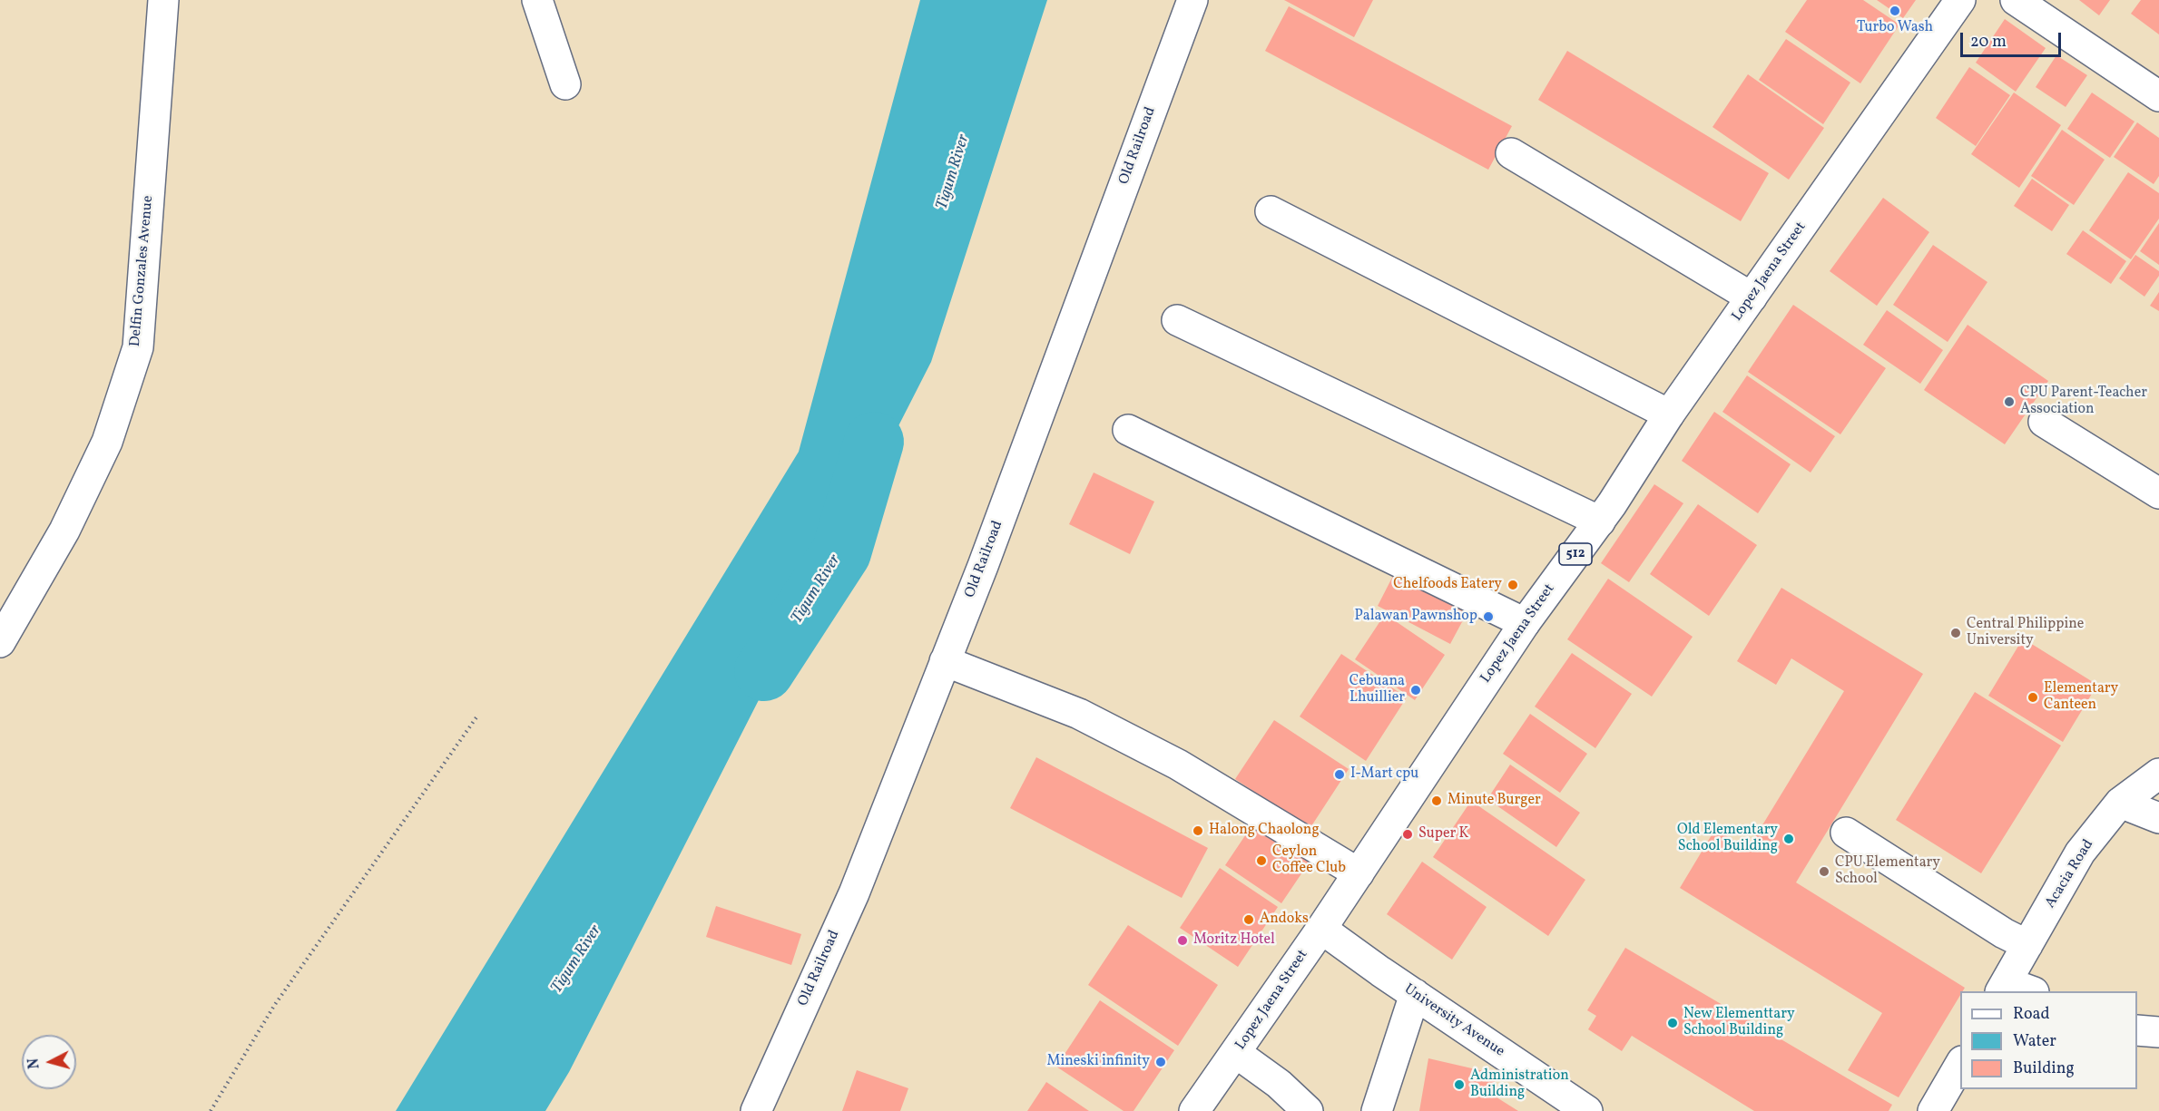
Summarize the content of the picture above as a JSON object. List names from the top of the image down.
{
  "streets": {
    "street": [
      "Old Railroad",
      "Delfin Gonzales Avenue",
      "Lopez Jaena Street",
      "512",
      "Acacia Road",
      "University Avenue"
    ]
  },
  "crossings": [
    ["Lopez Jaena Street", "University Avenue"]
  ],
  "water": ["Tigum River"],
  "places": [
    "Turbo Wash",
    "CPU Parent-Teacher Association",
    "Chelfoods Eatery",
    "Palawan Pawnshop",
    "Central Philippine University",
    "Cebuana Lhuillier",
    "Elementary Canteen",
    "I-Mart cpu",
    "Minute Burger",
    "Halong Chaolong",
    "Super K",
    "Old Elementary School Building",
    "Ceylon Coffee Club",
    "CPU Elementary School",
    "Andoks",
    "Moritz Hotel",
    "New Elementtary School Building",
    "Mineski infinity",
    "Administration Building"
  ],
  "legend": ["Road", "Water", "Building"],
  "scale_bar": "20 m",
  "north": "left"
}
